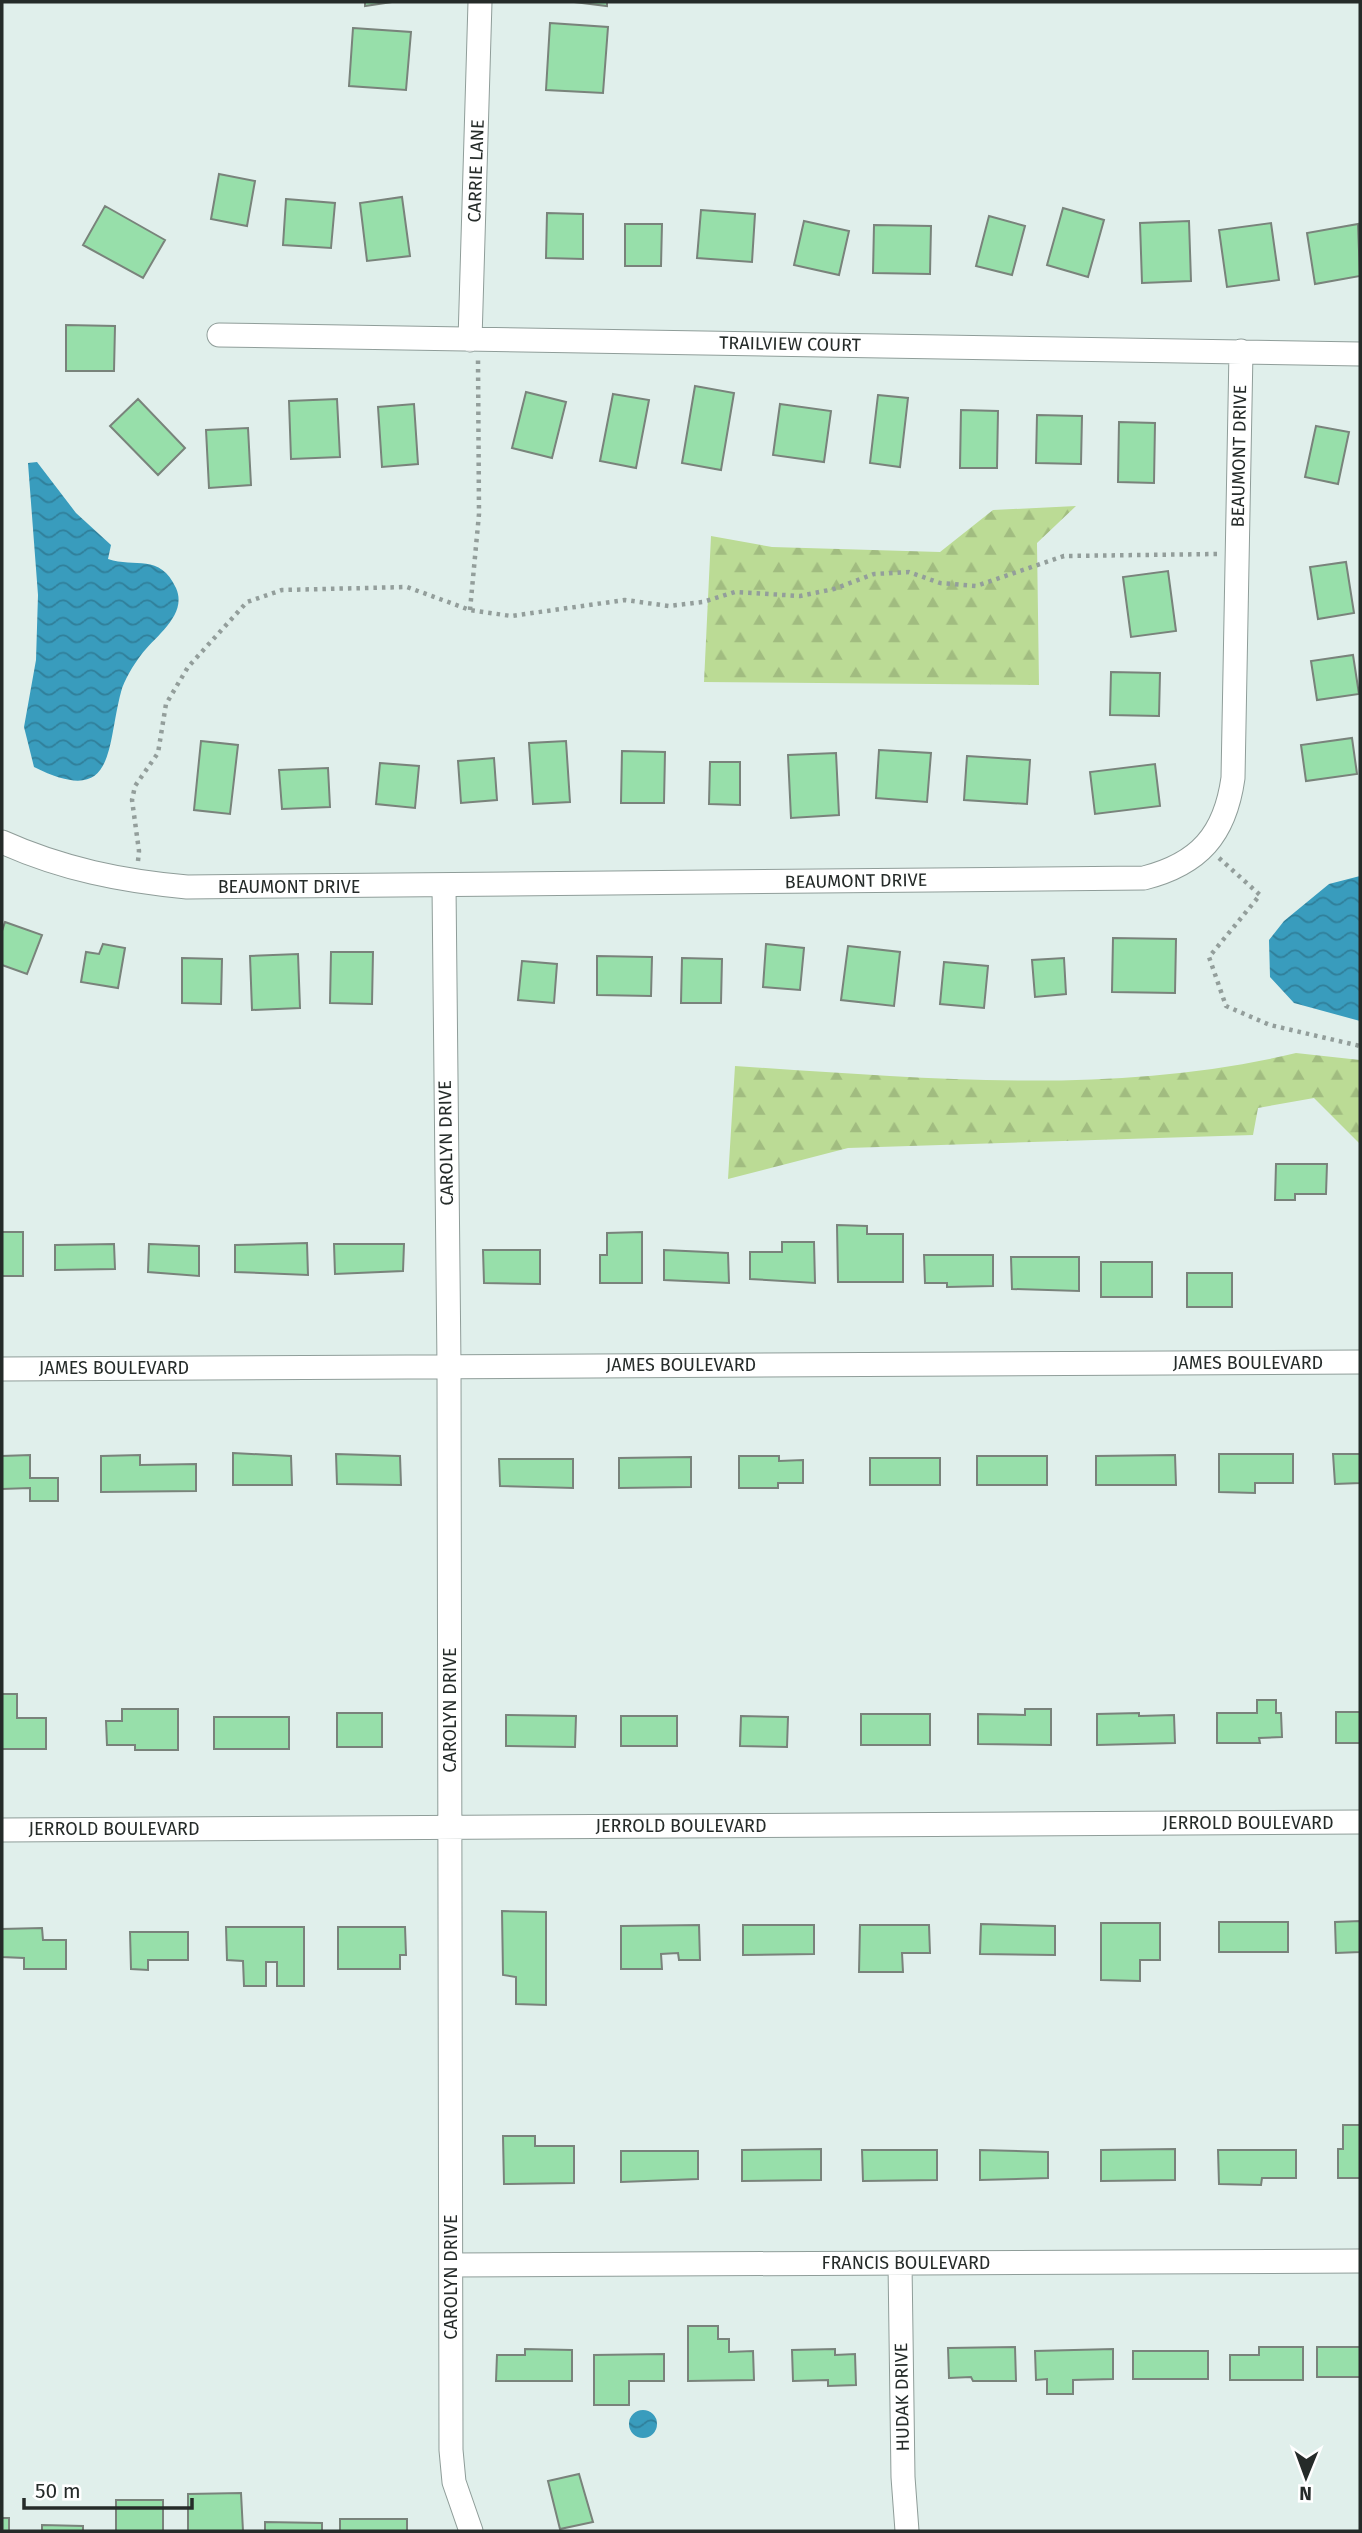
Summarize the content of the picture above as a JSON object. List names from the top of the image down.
{
  "streets": {
    "street": [
      "CARRIE LANE",
      "TRAILVIEW COURT",
      "BEAUMONT DRIVE",
      "CAROLYN DRIVE",
      "JAMES BOULEVARD",
      "JERROLD BOULEVARD",
      "FRANCIS BOULEVARD",
      "HUDAK DRIVE"
    ]
  },
  "crossings": [
    ["CARRIE LANE", "TRAILVIEW COURT"],
    ["TRAILVIEW COURT", "BEAUMONT DRIVE"],
    ["BEAUMONT DRIVE", "CAROLYN DRIVE"],
    ["CAROLYN DRIVE", "JAMES BOULEVARD"],
    ["CAROLYN DRIVE", "JERROLD BOULEVARD"],
    ["CAROLYN DRIVE", "FRANCIS BOULEVARD"],
    ["FRANCIS BOULEVARD", "HUDAK DRIVE"]
  ],
  "scale_bar": "50 m",
  "north": "bottom"
}
